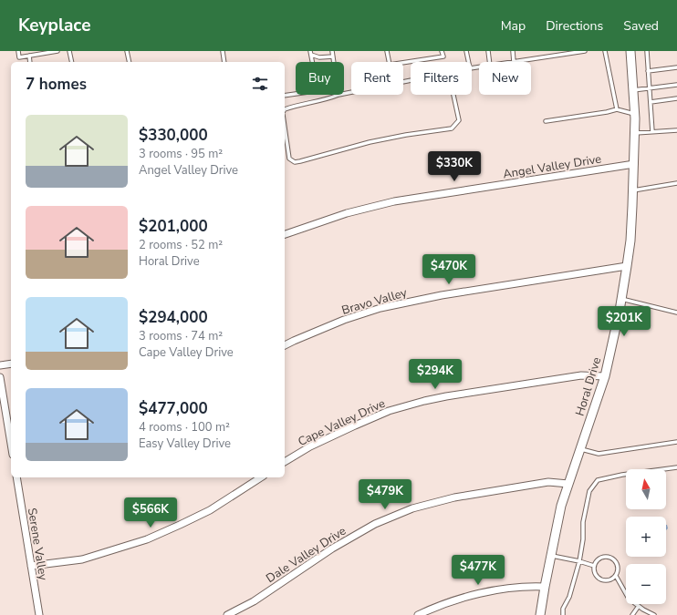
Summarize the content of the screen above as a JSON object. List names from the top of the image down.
{
  "streets": {
    "street": [
      "Angel Valley Drive",
      "Bravo Valley",
      "Horal Drive",
      "Cape Valley Drive",
      "Serene Valley",
      "Dale Valley Drive"
    ]
  },
  "crossings": [
    ["Angel Valley Drive", "Horal Drive"],
    ["Bravo Valley", "Horal Drive"],
    ["Horal Drive", "Cape Valley Drive"],
    ["Horal Drive", "Dale Valley Drive"]
  ],
  "north": "top",
  "page": {
    "header": "Keyplace",
    "nav": ["Map", "Directions", "Saved"],
    "chip": [
      "Buy",
      "Rent",
      "Filters",
      "New"
    ],
    "heading": "7 homes",
    "list": [
      {
        "name": "$330,000",
        "note": "3 rooms · 95 m² · Angel Valley Drive"
      },
      {
        "name": "$201,000",
        "note": "2 rooms · 52 m² · Horal Drive"
      },
      {
        "name": "$294,000",
        "note": "3 rooms · 74 m² · Cape Valley Drive"
      },
      {
        "name": "$477,000",
        "note": "4 rooms · 100 m² · Easy Valley Drive"
      }
    ],
    "price": [
      "$330K",
      "$470K",
      "$201K",
      "$294K",
      "$479K",
      "$566K",
      "$477K"
    ],
    "map_buttons": ["+", "−"]
  }
}
